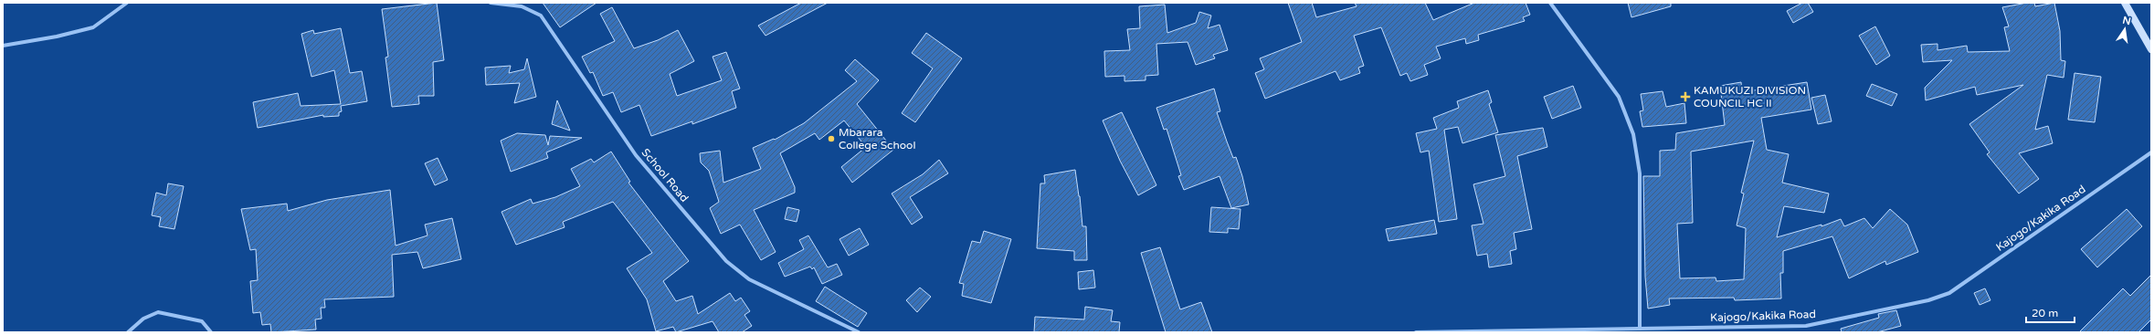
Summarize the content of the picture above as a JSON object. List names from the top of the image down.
{
  "streets": {
    "street": ["School Road", "Kajogo/Kakika Road"]
  },
  "places": {
    "health": ["KAMUKUZI DIVISION COUNCIL HC II"],
    "other": ["Mbarara College School"]
  },
  "scale_bar": "20 m",
  "north": "top"
}
